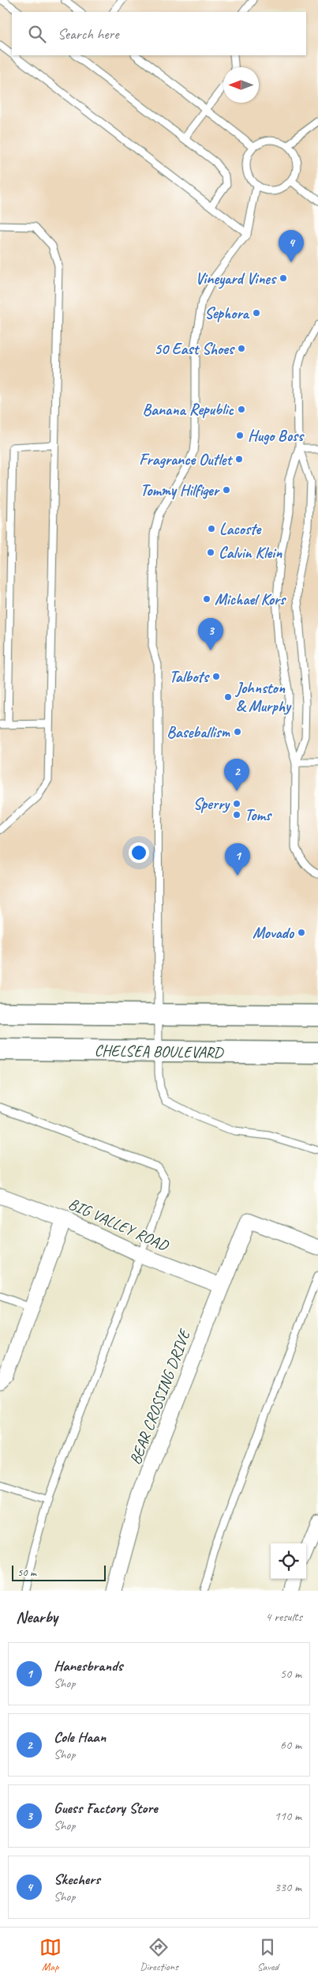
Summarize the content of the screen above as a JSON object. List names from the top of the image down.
{
  "streets": {
    "main road": ["CHELSEA BOULEVARD"],
    "street": ["BIG VALLEY ROAD", "BEAR CROSSING DRIVE"]
  },
  "crossings": [
    ["BIG VALLEY ROAD", "BEAR CROSSING DRIVE"]
  ],
  "places": [
    "Vineyard Vines",
    "Sephora",
    "50 East Shoes",
    "Banana Republic",
    "Hugo Boss",
    "Fragrance Outlet",
    "Tommy Hilfiger",
    "Lacoste",
    "Calvin Klein",
    "Michael Kors",
    "Talbots",
    "Johnston & Murphy",
    "Baseballism",
    "Sperry",
    "Toms",
    "Movado"
  ],
  "scale_bar": "50 m",
  "north": "left",
  "page": {
    "search": "Search here",
    "pins": [
      "4",
      "3",
      "2",
      "1"
    ],
    "scale": "50 m",
    "heading": ["Nearby", "4 results"],
    "list": [
      {
        "mark": "1",
        "name": "Hanesbrands",
        "note": "Shop",
        "value": "50 m"
      },
      {
        "mark": "2",
        "name": "Cole Haan",
        "note": "Shop",
        "value": "60 m"
      },
      {
        "mark": "3",
        "name": "Guess Factory Store",
        "note": "Shop",
        "value": "110 m"
      },
      {
        "mark": "4",
        "name": "Skechers",
        "note": "Shop",
        "value": "330 m"
      }
    ],
    "nav": ["Map", "Directions", "Saved"]
  }
}
